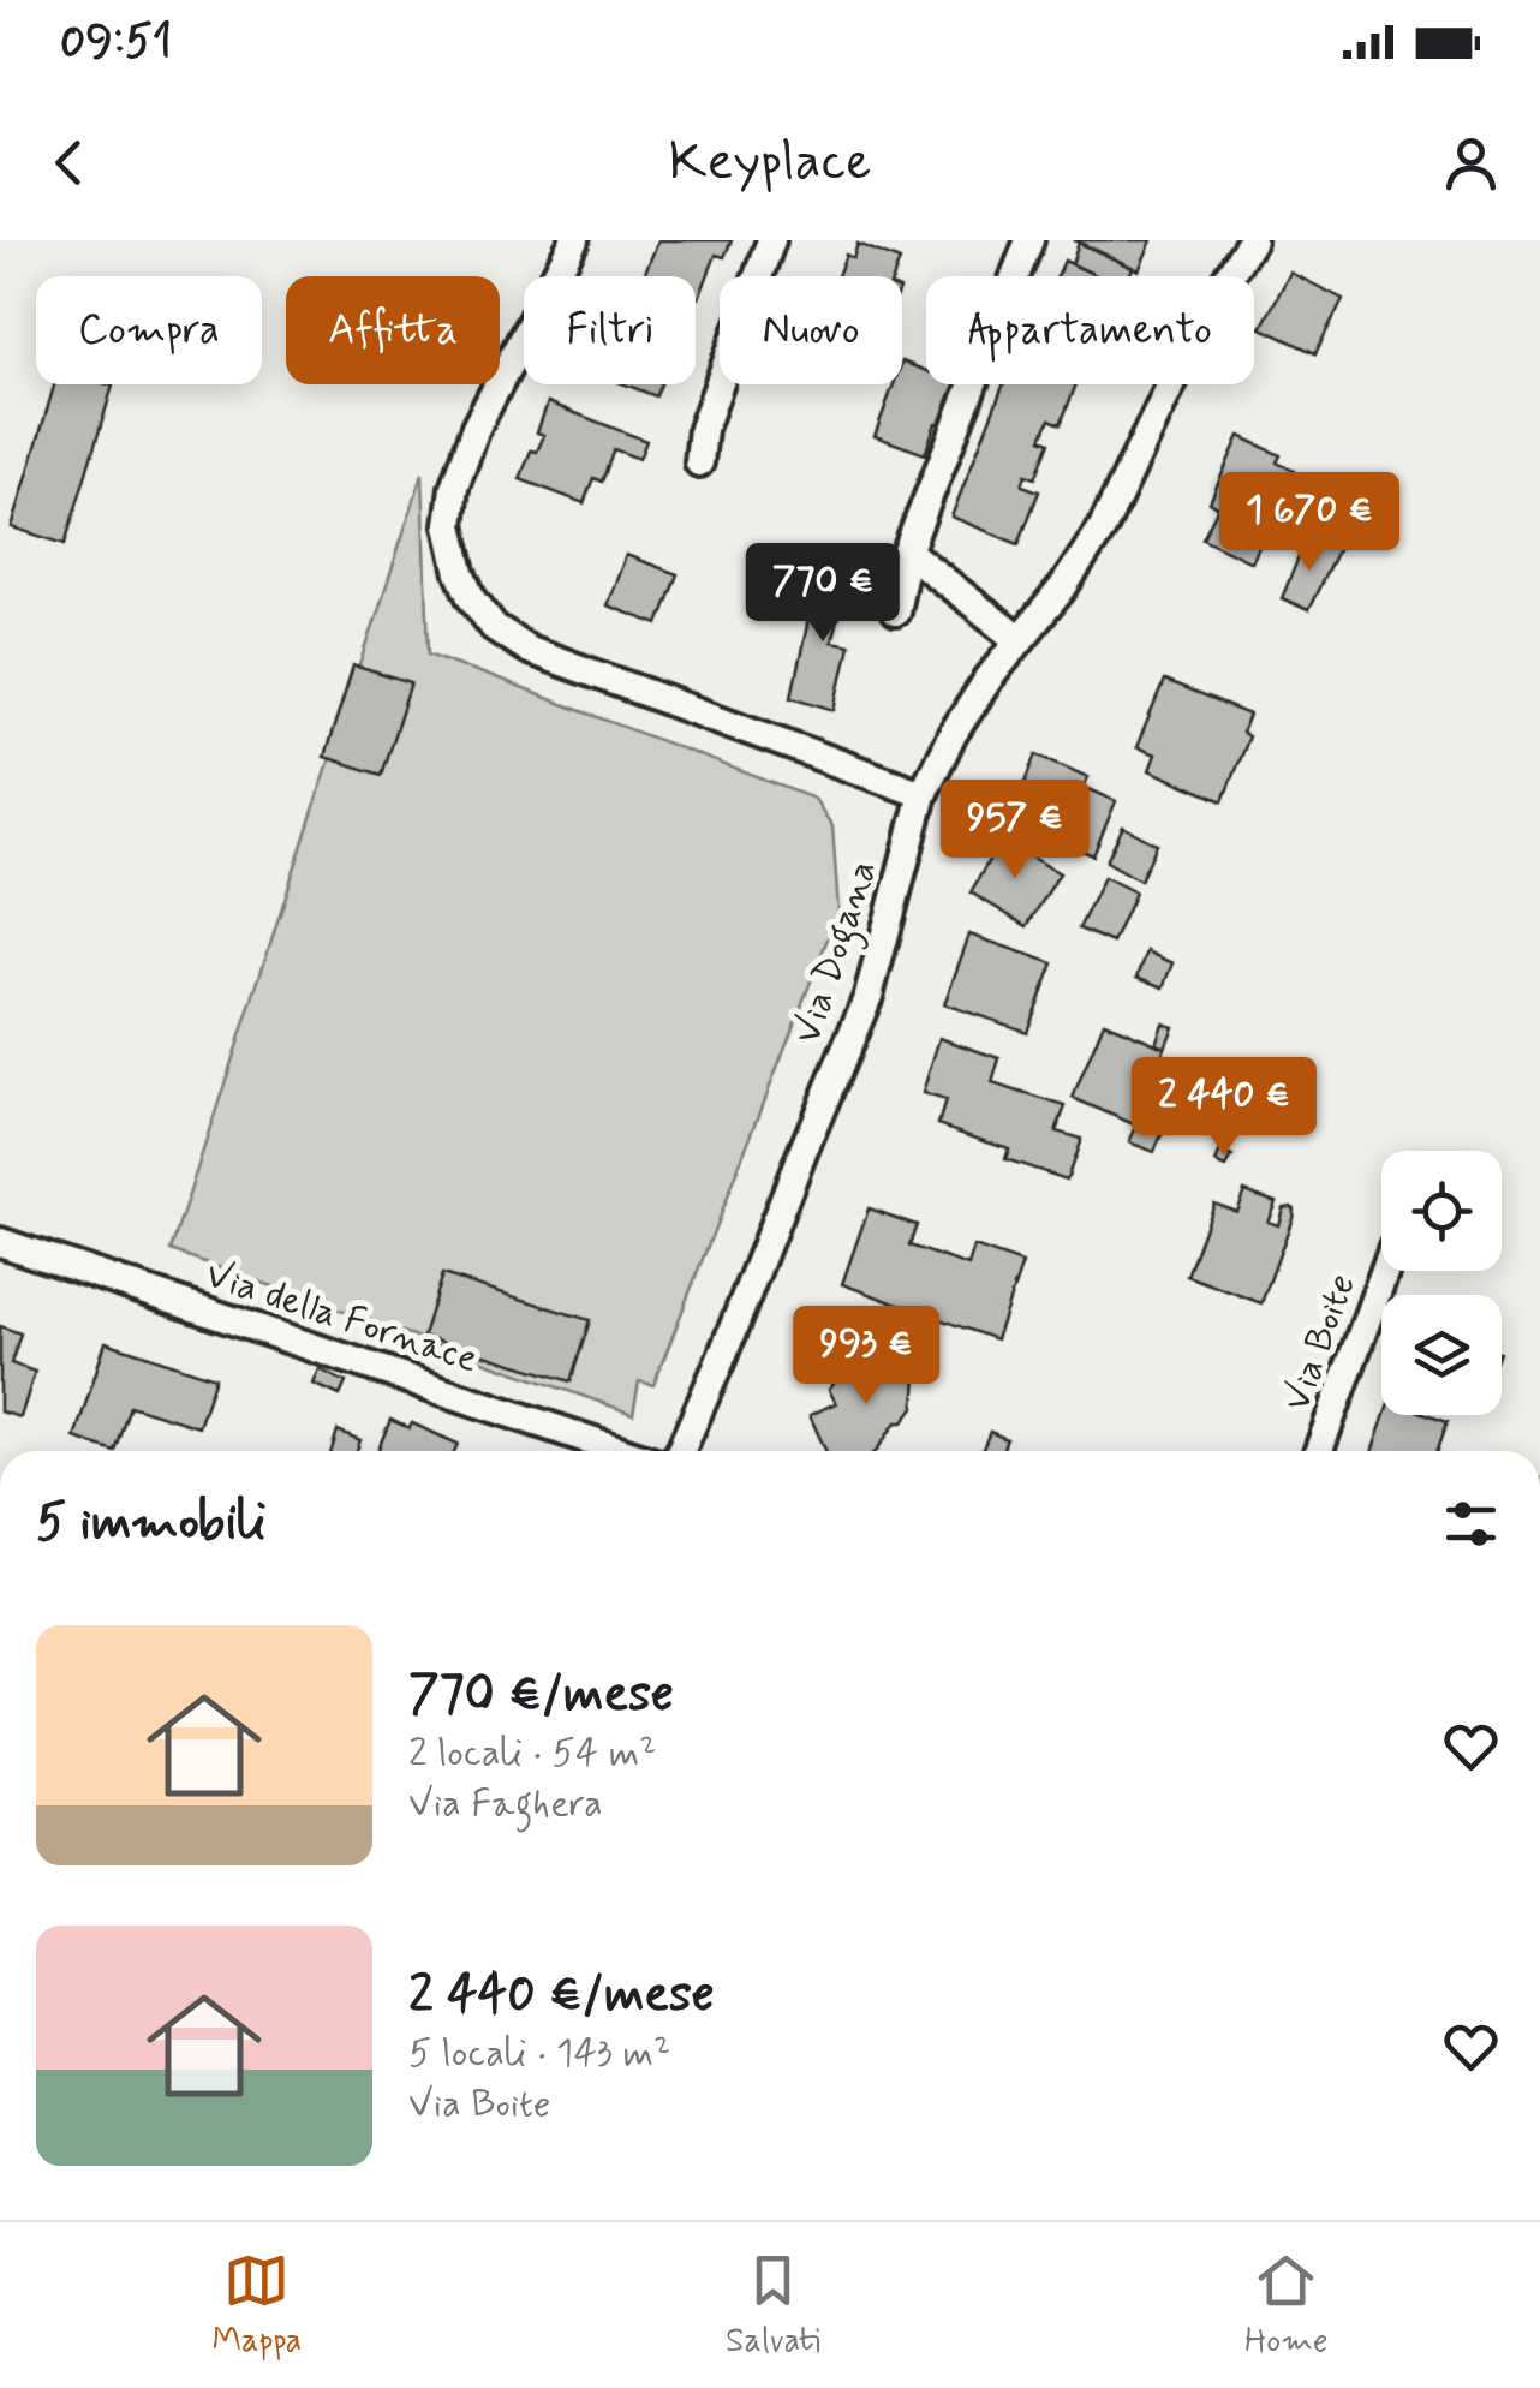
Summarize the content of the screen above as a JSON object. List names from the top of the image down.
{
  "streets": {
    "street": ["Via Dogana", "Via della Fornace", "Via Boite"]
  },
  "page": {
    "status": "09:51",
    "header": "Keyplace",
    "chip": [
      "Compra",
      "Affitta",
      "Filtri",
      "Nuovo",
      "Appartamento"
    ],
    "price": [
      "1 670 €",
      "770 €",
      "957 €",
      "2 440 €",
      "993 €"
    ],
    "heading": "5 immobili",
    "list": [
      {
        "name": "770 €/mese",
        "note": "2 locali · 54 m² · Via Faghera"
      },
      {
        "name": "2 440 €/mese",
        "note": "5 locali · 143 m² · Via Boite"
      }
    ],
    "tabs": ["Mappa", "Salvati", "Home"]
  }
}
